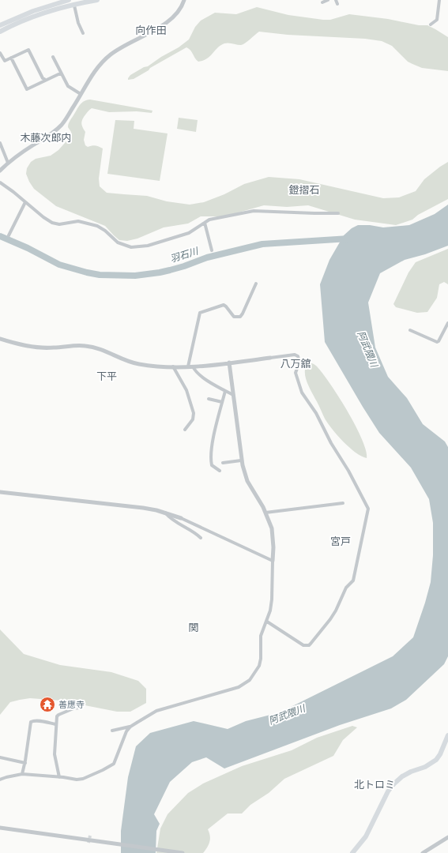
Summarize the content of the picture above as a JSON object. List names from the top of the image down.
{
  "districts": [
    "向作田",
    "木藤次郎内",
    "鐙摺石",
    "八万舘",
    "下平",
    "宮戸",
    "関",
    "北トロミ"
  ],
  "water": ["羽石川", "阿武隈川"],
  "places": {
    "temple": ["善應寺"]
  }
}
